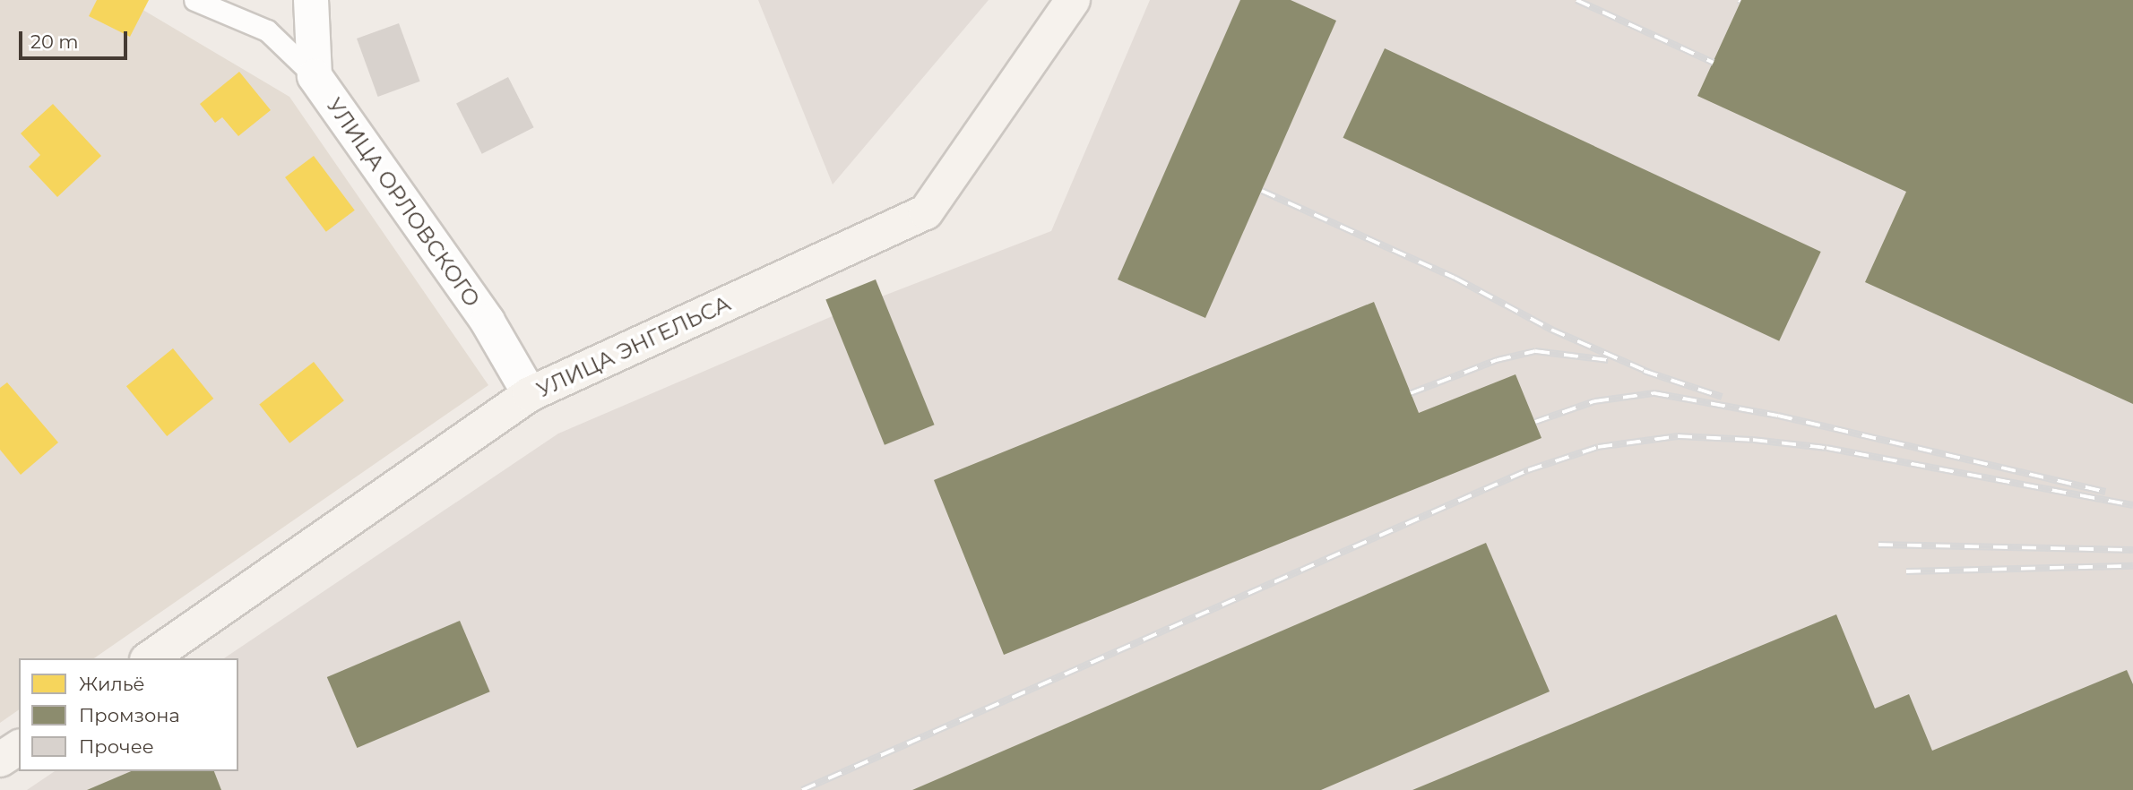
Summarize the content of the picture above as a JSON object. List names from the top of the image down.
{
  "streets": {
    "street": ["УЛИЦА ОРЛОВСКОГО", "УЛИЦА ЭНГЕЛЬСА"]
  },
  "crossings": [
    ["УЛИЦА ОРЛОВСКОГО", "УЛИЦА ЭНГЕЛЬСА"]
  ],
  "legend": ["Жильё", "Промзона", "Прочее"],
  "scale_bar": "20 m"
}
